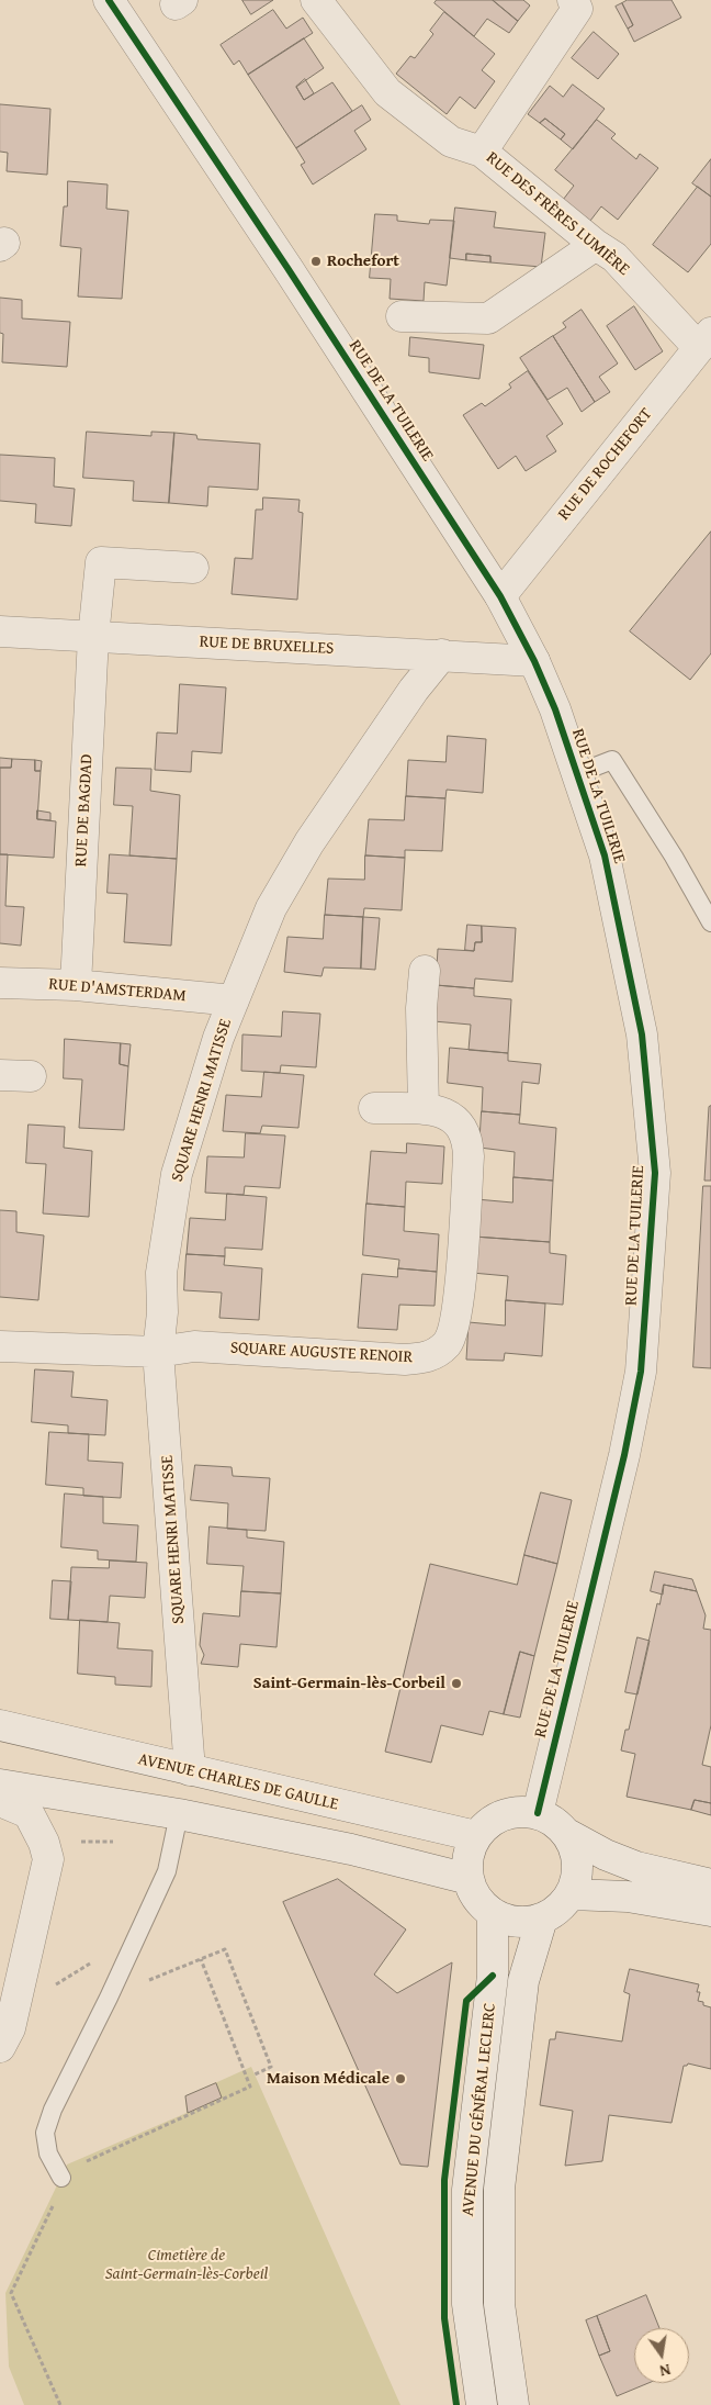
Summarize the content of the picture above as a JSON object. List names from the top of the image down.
{
  "streets": {
    "street": [
      "RUE DES FRÈRES LUMIÈRE",
      "RUE DE LA TUILERIE",
      "RUE DE ROCHEFORT",
      "RUE DE BRUXELLES",
      "RUE DE BAGDAD",
      "RUE D'AMSTERDAM",
      "SQUARE HENRI MATISSE",
      "SQUARE AUGUSTE RENOIR",
      "AVENUE CHARLES DE GAULLE",
      "AVENUE DU GÉNÉRAL LECLERC"
    ]
  },
  "crossings": [
    ["RUE DES FRÈRES LUMIÈRE", "RUE DE ROCHEFORT"],
    ["RUE DE LA TUILERIE", "RUE DE ROCHEFORT"],
    ["RUE DE LA TUILERIE", "RUE DE BRUXELLES"],
    ["RUE DE LA TUILERIE", "AVENUE CHARLES DE GAULLE"],
    ["RUE DE LA TUILERIE", "AVENUE DU GÉNÉRAL LECLERC"],
    ["RUE DE BRUXELLES", "RUE DE BAGDAD"],
    ["RUE DE BRUXELLES", "SQUARE HENRI MATISSE"],
    ["RUE DE BAGDAD", "RUE D'AMSTERDAM"],
    ["RUE D'AMSTERDAM", "SQUARE HENRI MATISSE"],
    ["SQUARE HENRI MATISSE", "SQUARE AUGUSTE RENOIR"],
    ["SQUARE HENRI MATISSE", "AVENUE CHARLES DE GAULLE"],
    ["AVENUE CHARLES DE GAULLE", "AVENUE DU GÉNÉRAL LECLERC"]
  ],
  "parks": ["Cimetière de Saint-Germain-lès-Corbeil"],
  "places": ["Rochefort", "Saint-Germain-lès-Corbeil", "Maison Médicale"],
  "north": "bottom"
}
